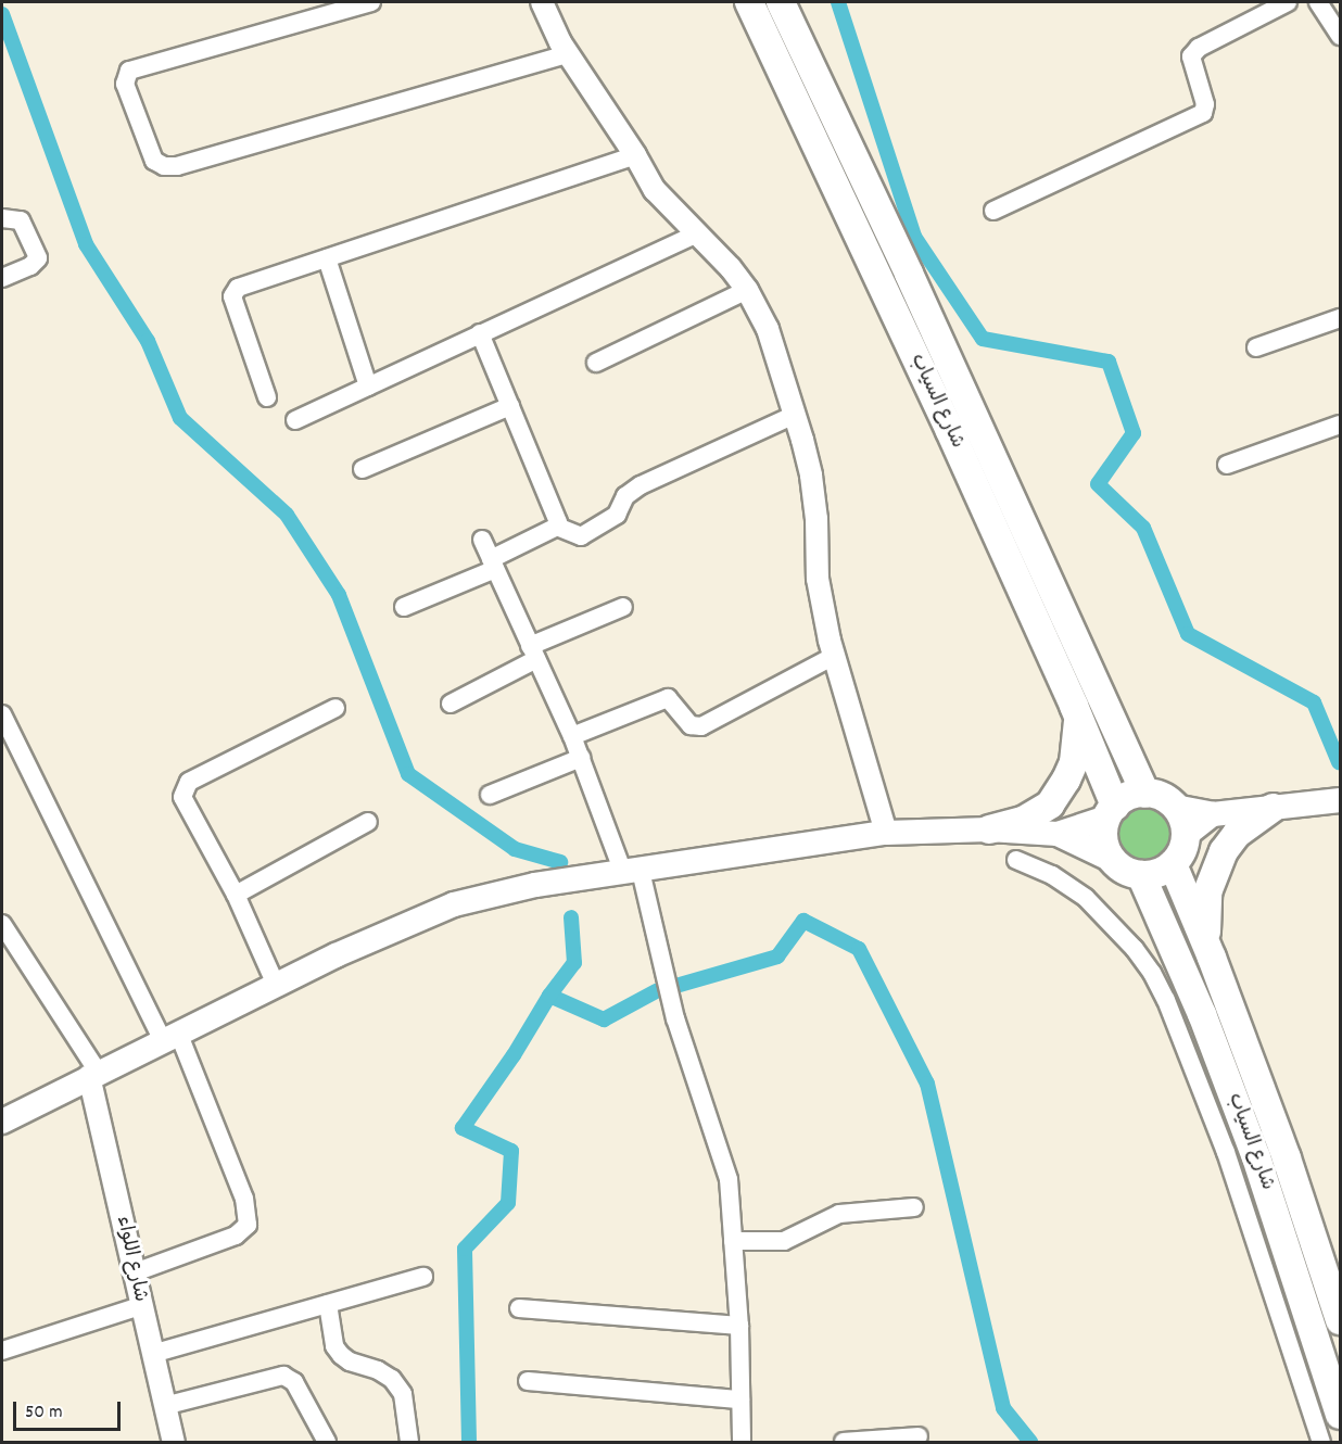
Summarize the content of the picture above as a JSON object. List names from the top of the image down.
{
  "streets": {
    "main road": ["شارع السياب"],
    "street": ["شارع اللواء"]
  },
  "scale_bar": "50 m"
}
